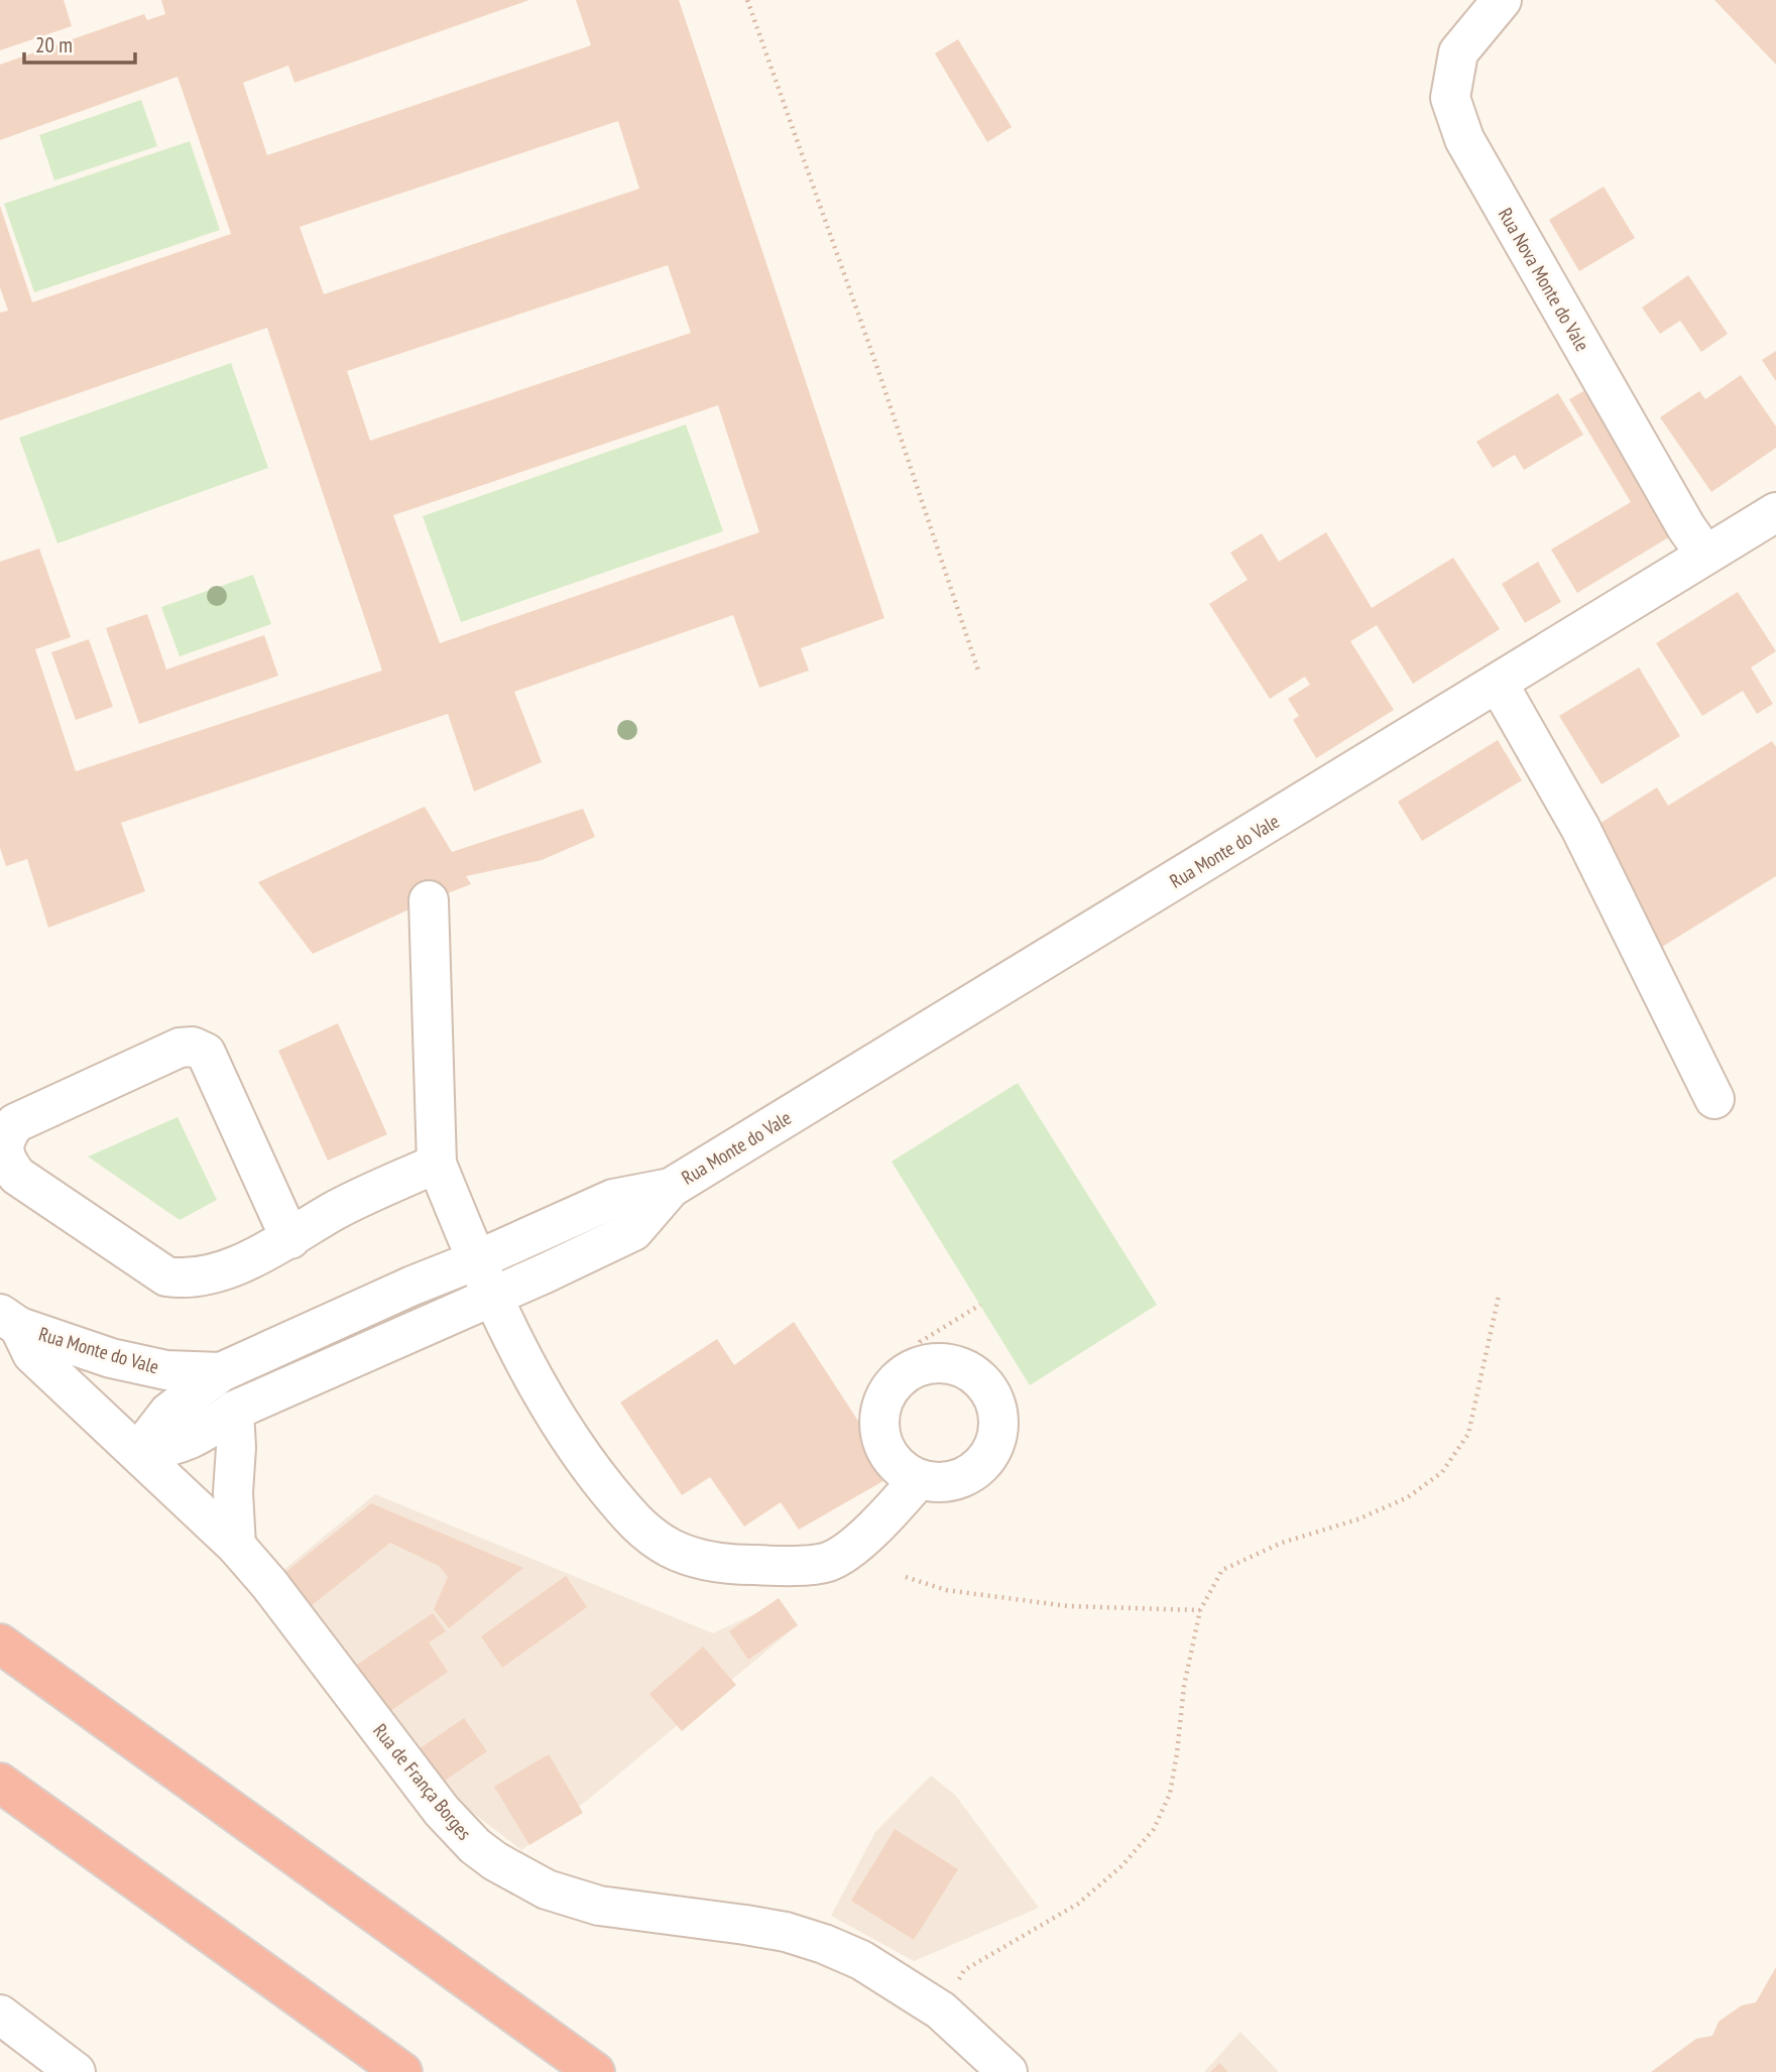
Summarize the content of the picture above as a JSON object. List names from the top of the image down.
{
  "streets": {
    "street": ["Rua Nova Monte do Vale", "Rua Monte do Vale", "Rua de França Borges"]
  },
  "crossings": [
    ["Rua Nova Monte do Vale", "Rua Monte do Vale"],
    ["Rua Monte do Vale", "Rua de França Borges"]
  ],
  "scale_bar": "20 m"
}
